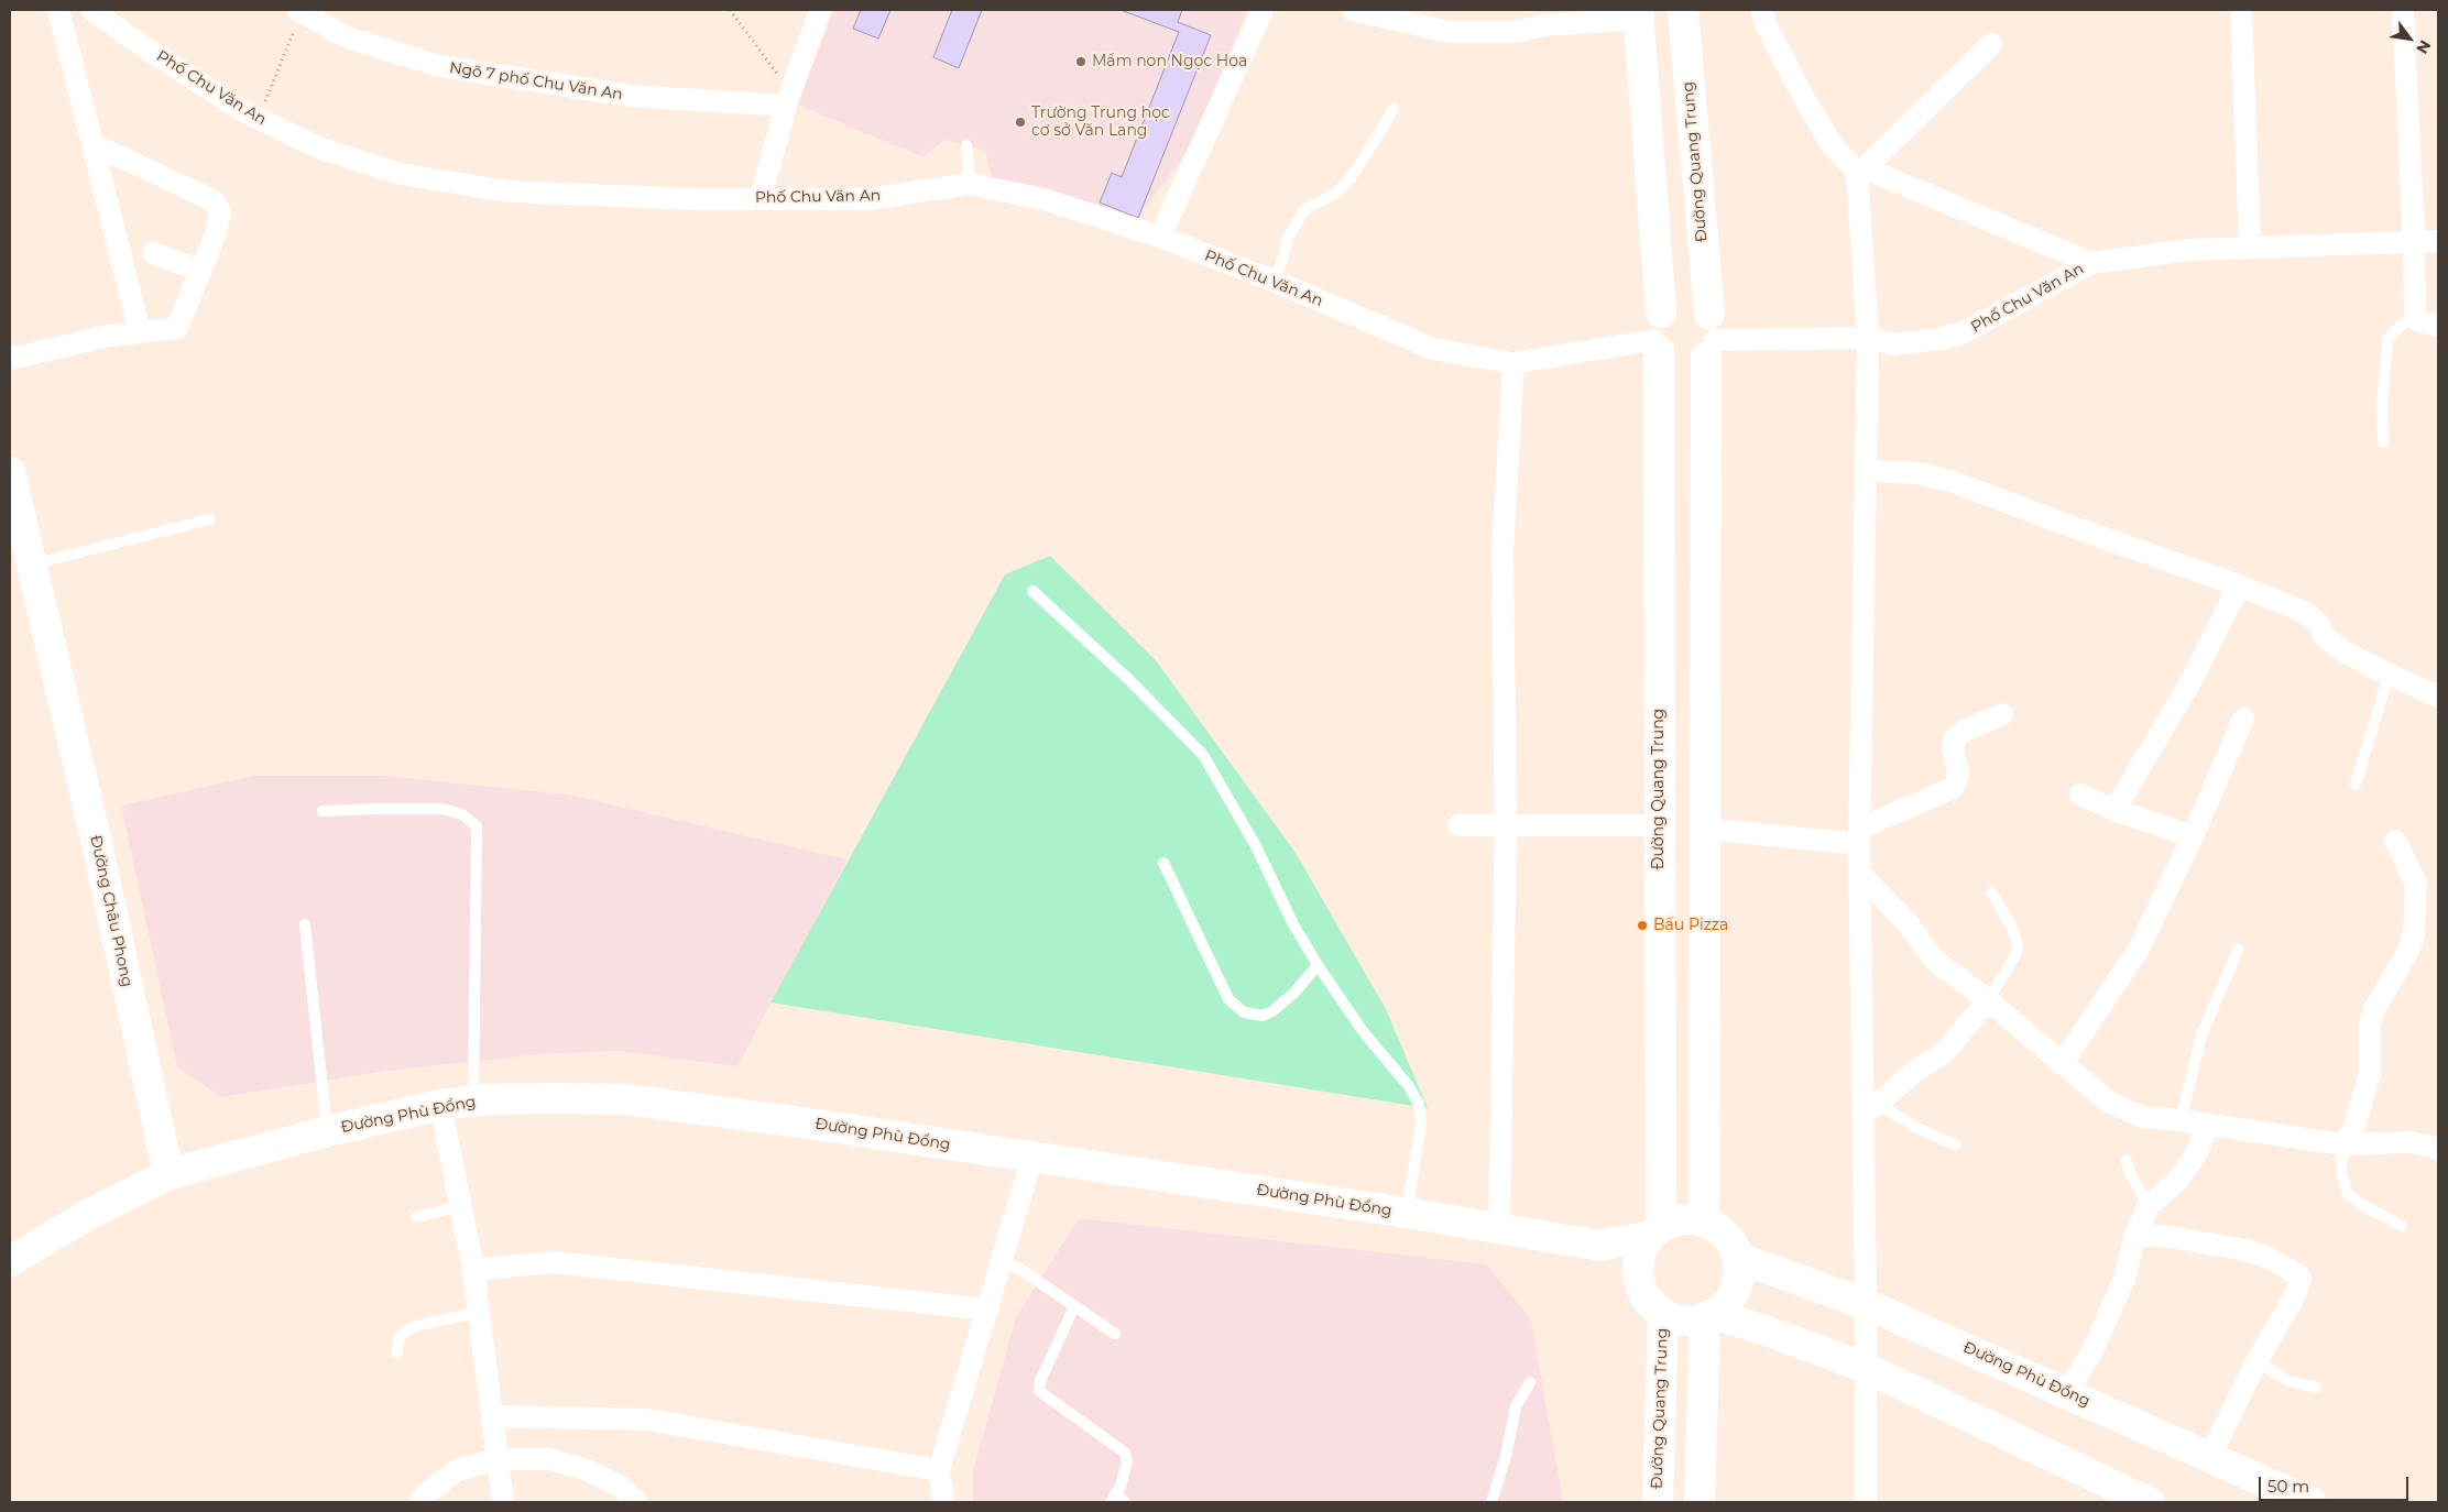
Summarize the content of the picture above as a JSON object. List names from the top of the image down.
{
  "streets": {
    "main road": ["Đường Quang Trung", "Đường Châu Phong", "Đường Phù Đổng"],
    "street": ["Ngõ 7 phố Chu Văn An", "Phố Chu Văn An"]
  },
  "crossings": [
    ["Phố Chu Văn An", "Đường Quang Trung"],
    ["Đường Quang Trung", "Đường Phù Đổng"],
    ["Đường Châu Phong", "Đường Phù Đổng"]
  ],
  "places": ["Mầm non Ngọc Hoa", "Trường Trung học cơ sở Văn Lang", "Bấu Pizza"],
  "scale_bar": "50 m",
  "north": "bottom right"
}
